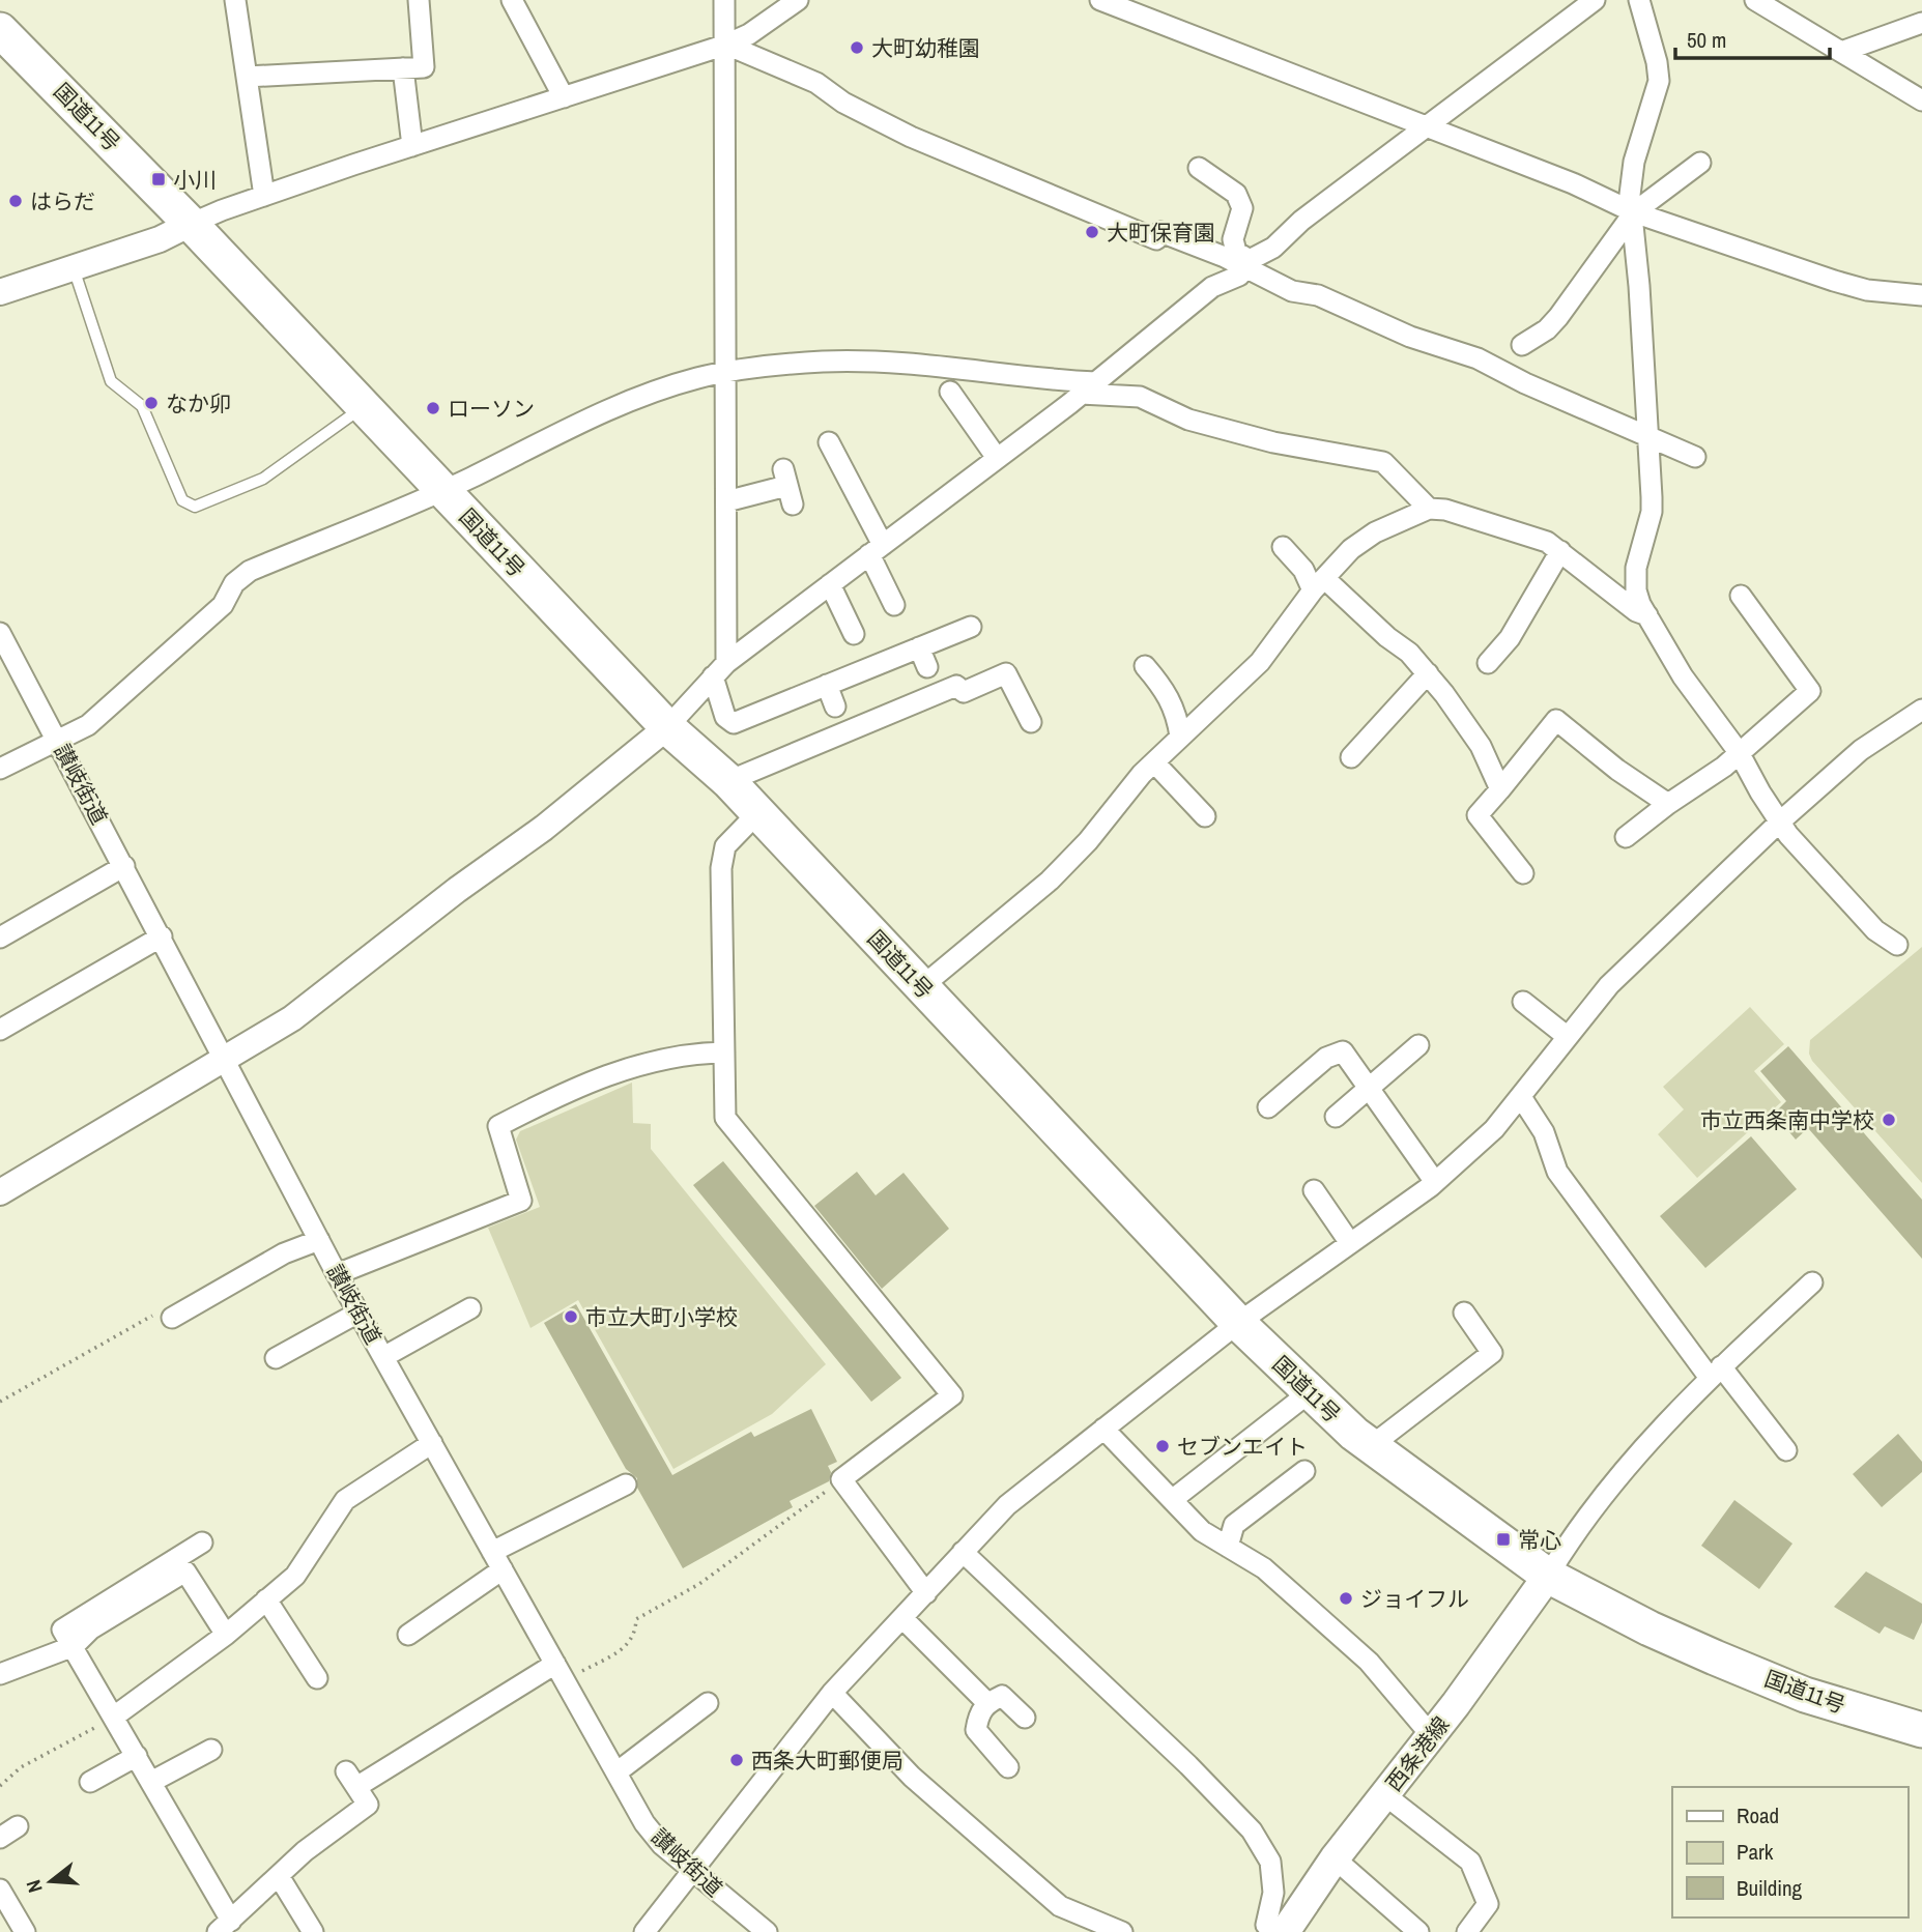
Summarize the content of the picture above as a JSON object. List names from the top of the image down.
{
  "streets": {
    "highway": ["国道11号"],
    "main road": ["西条港線"],
    "street": ["讃岐街道"]
  },
  "crossings": [
    ["国道11号", "西条港線"]
  ],
  "places": {
    "other": [
      "大町幼稚園",
      "はらだ",
      "大町保育園",
      "なか卯",
      "ローソン",
      "市立西条南中学校",
      "市立大町小学校",
      "セブンエイト",
      "ジョイフル",
      "西条大町郵便局"
    ],
    "transit": ["小川", "常心"]
  },
  "legend": ["Road", "Park", "Building"],
  "scale_bar": "50 m",
  "north": "left"
}
